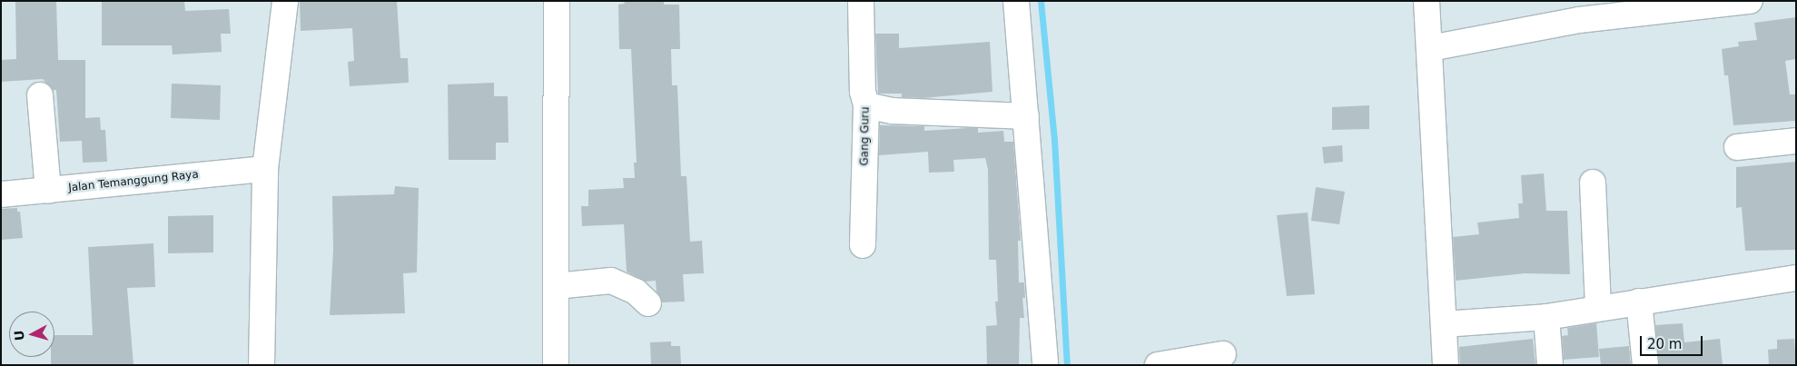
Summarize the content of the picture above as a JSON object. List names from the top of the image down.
{
  "streets": {
    "street": ["Gang Guru", "Jalan Temanggung Raya"]
  },
  "scale_bar": "20 m",
  "north": "left"
}
